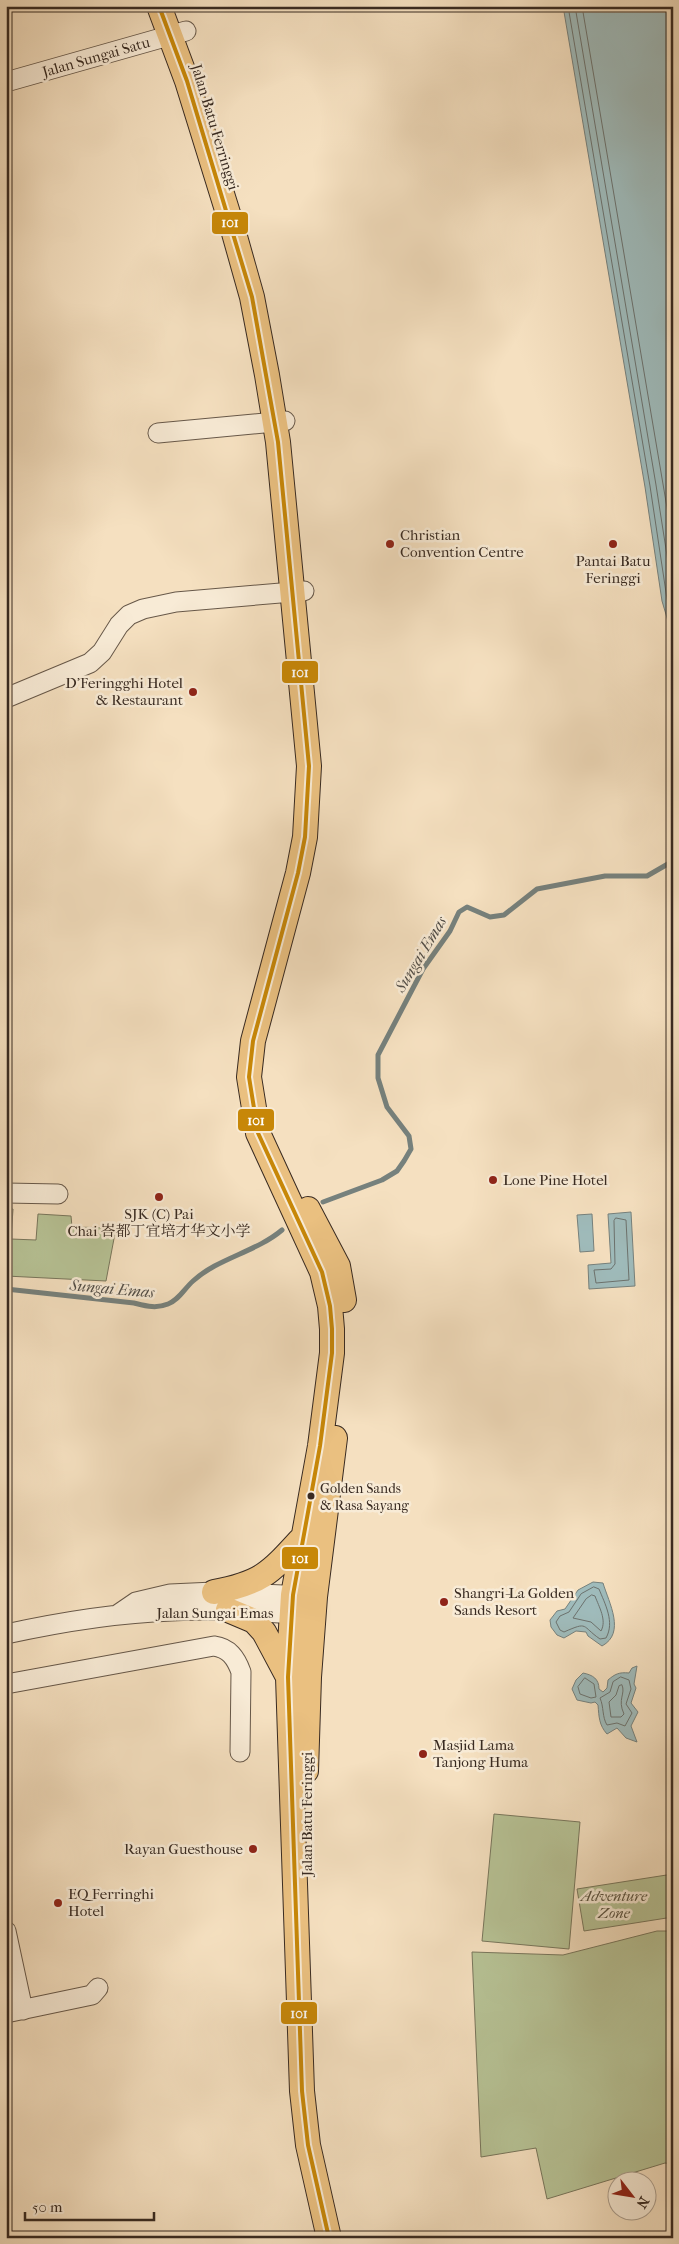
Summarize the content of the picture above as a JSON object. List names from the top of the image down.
{
  "streets": {
    "main road": ["Jalan Batu Ferringgi", "Jalan Batu Feringgi"],
    "street": ["Jalan Sungai Satu", "Jalan Sungai Emas"]
  },
  "crossings": [
    ["Jalan Sungai Satu", "Jalan Batu Ferringgi"],
    ["Jalan Batu Ferringgi", "Jalan Sungai Emas"],
    ["Jalan Batu Ferringgi", "Jalan Batu Feringgi"],
    ["Jalan Sungai Emas", "Jalan Batu Feringgi"]
  ],
  "water": ["Sungai Emas"],
  "parks": ["Adventure Zone"],
  "places": [
    "Christian Convention Centre",
    "Pantai Batu Feringgi",
    "D'Feringghi Hotel & Restaurant",
    "Lone Pine Hotel",
    "SJK (C) Pai Chai 峇都丁宜培才华文小学",
    "Golden Sands & Rasa Sayang",
    "Shangri-La Golden Sands Resort",
    "Masjid Lama Tanjong Huma",
    "Rayan Guesthouse",
    "EQ Ferringhi Hotel"
  ],
  "lines": ["transit line 101"],
  "scale_bar": "50 m",
  "north": "bottom right"
}
